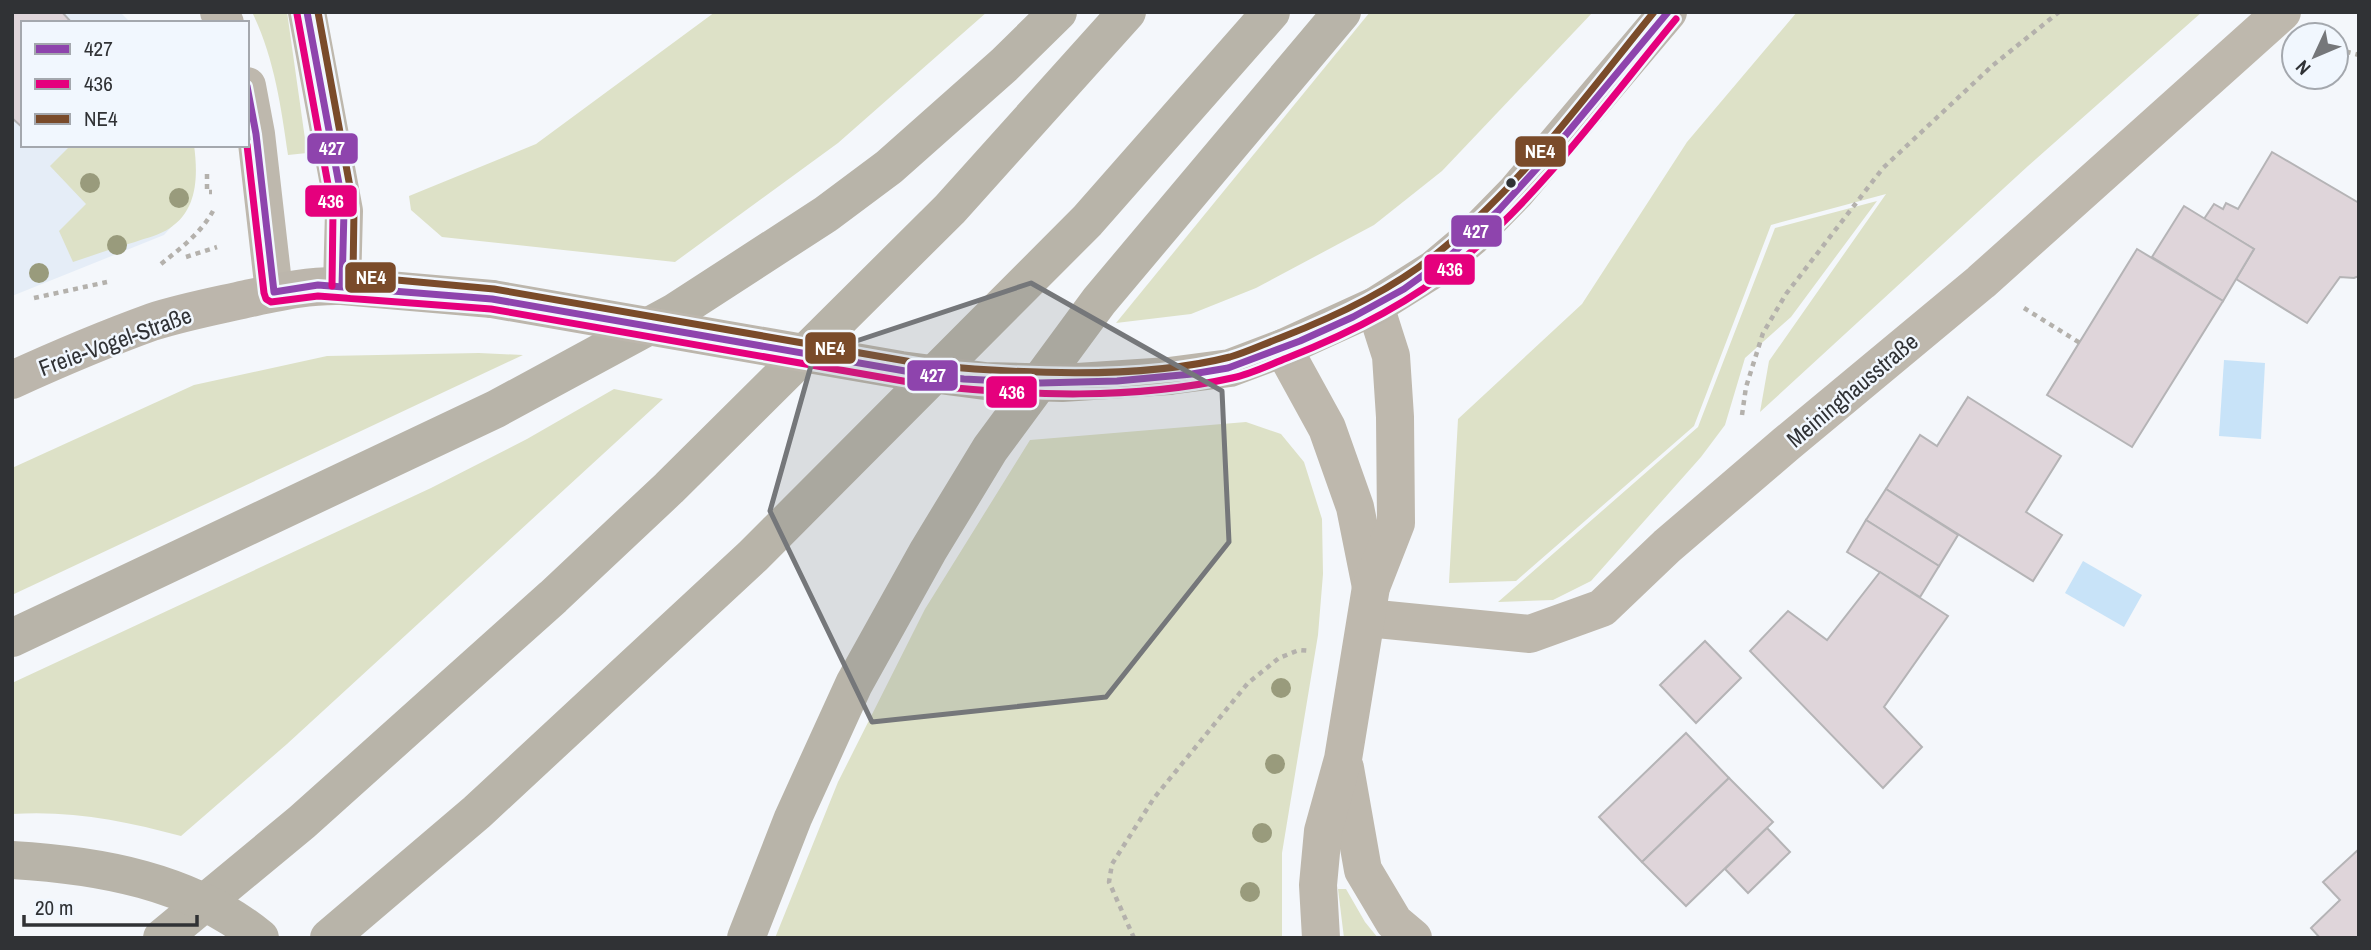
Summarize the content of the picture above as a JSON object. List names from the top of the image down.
{
  "streets": {
    "street": ["Freie-Vogel-Straße", "Meininghausstraße"]
  },
  "lines": ["transit line 427", "transit line NE4", "transit line 436"],
  "legend": ["427", "436", "NE4"],
  "scale_bar": "20 m",
  "north": "bottom left"
}
